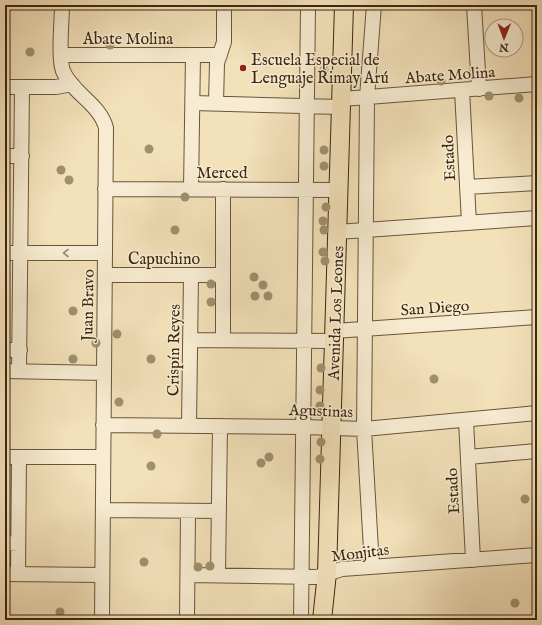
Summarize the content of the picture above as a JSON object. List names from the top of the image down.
{
  "streets": {
    "main road": ["Avenida Los Leones"],
    "street": [
      "Abate Molina",
      "Estado",
      "Merced",
      "Capuchino",
      "Juan Bravo",
      "San Diego",
      "Crispín Reyes",
      "Agustinas",
      "Monjitas"
    ]
  },
  "crossings": [
    ["Abate Molina", "Estado"],
    ["Abate Molina", "Juan Bravo"],
    ["Abate Molina", "Avenida Los Leones"],
    ["Estado", "Agustinas"],
    ["Estado", "Monjitas"],
    ["Merced", "Juan Bravo"],
    ["Merced", "Avenida Los Leones"],
    ["Capuchino", "Juan Bravo"],
    ["Capuchino", "Crispín Reyes"],
    ["Juan Bravo", "Agustinas"],
    ["San Diego", "Avenida Los Leones"],
    ["San Diego", "Crispín Reyes"],
    ["Avenida Los Leones", "Agustinas"],
    ["Avenida Los Leones", "Monjitas"],
    ["Crispín Reyes", "Agustinas"]
  ],
  "places": ["Escuela Especial de Lenguaje Rimay Arú"],
  "north": "bottom"
}
